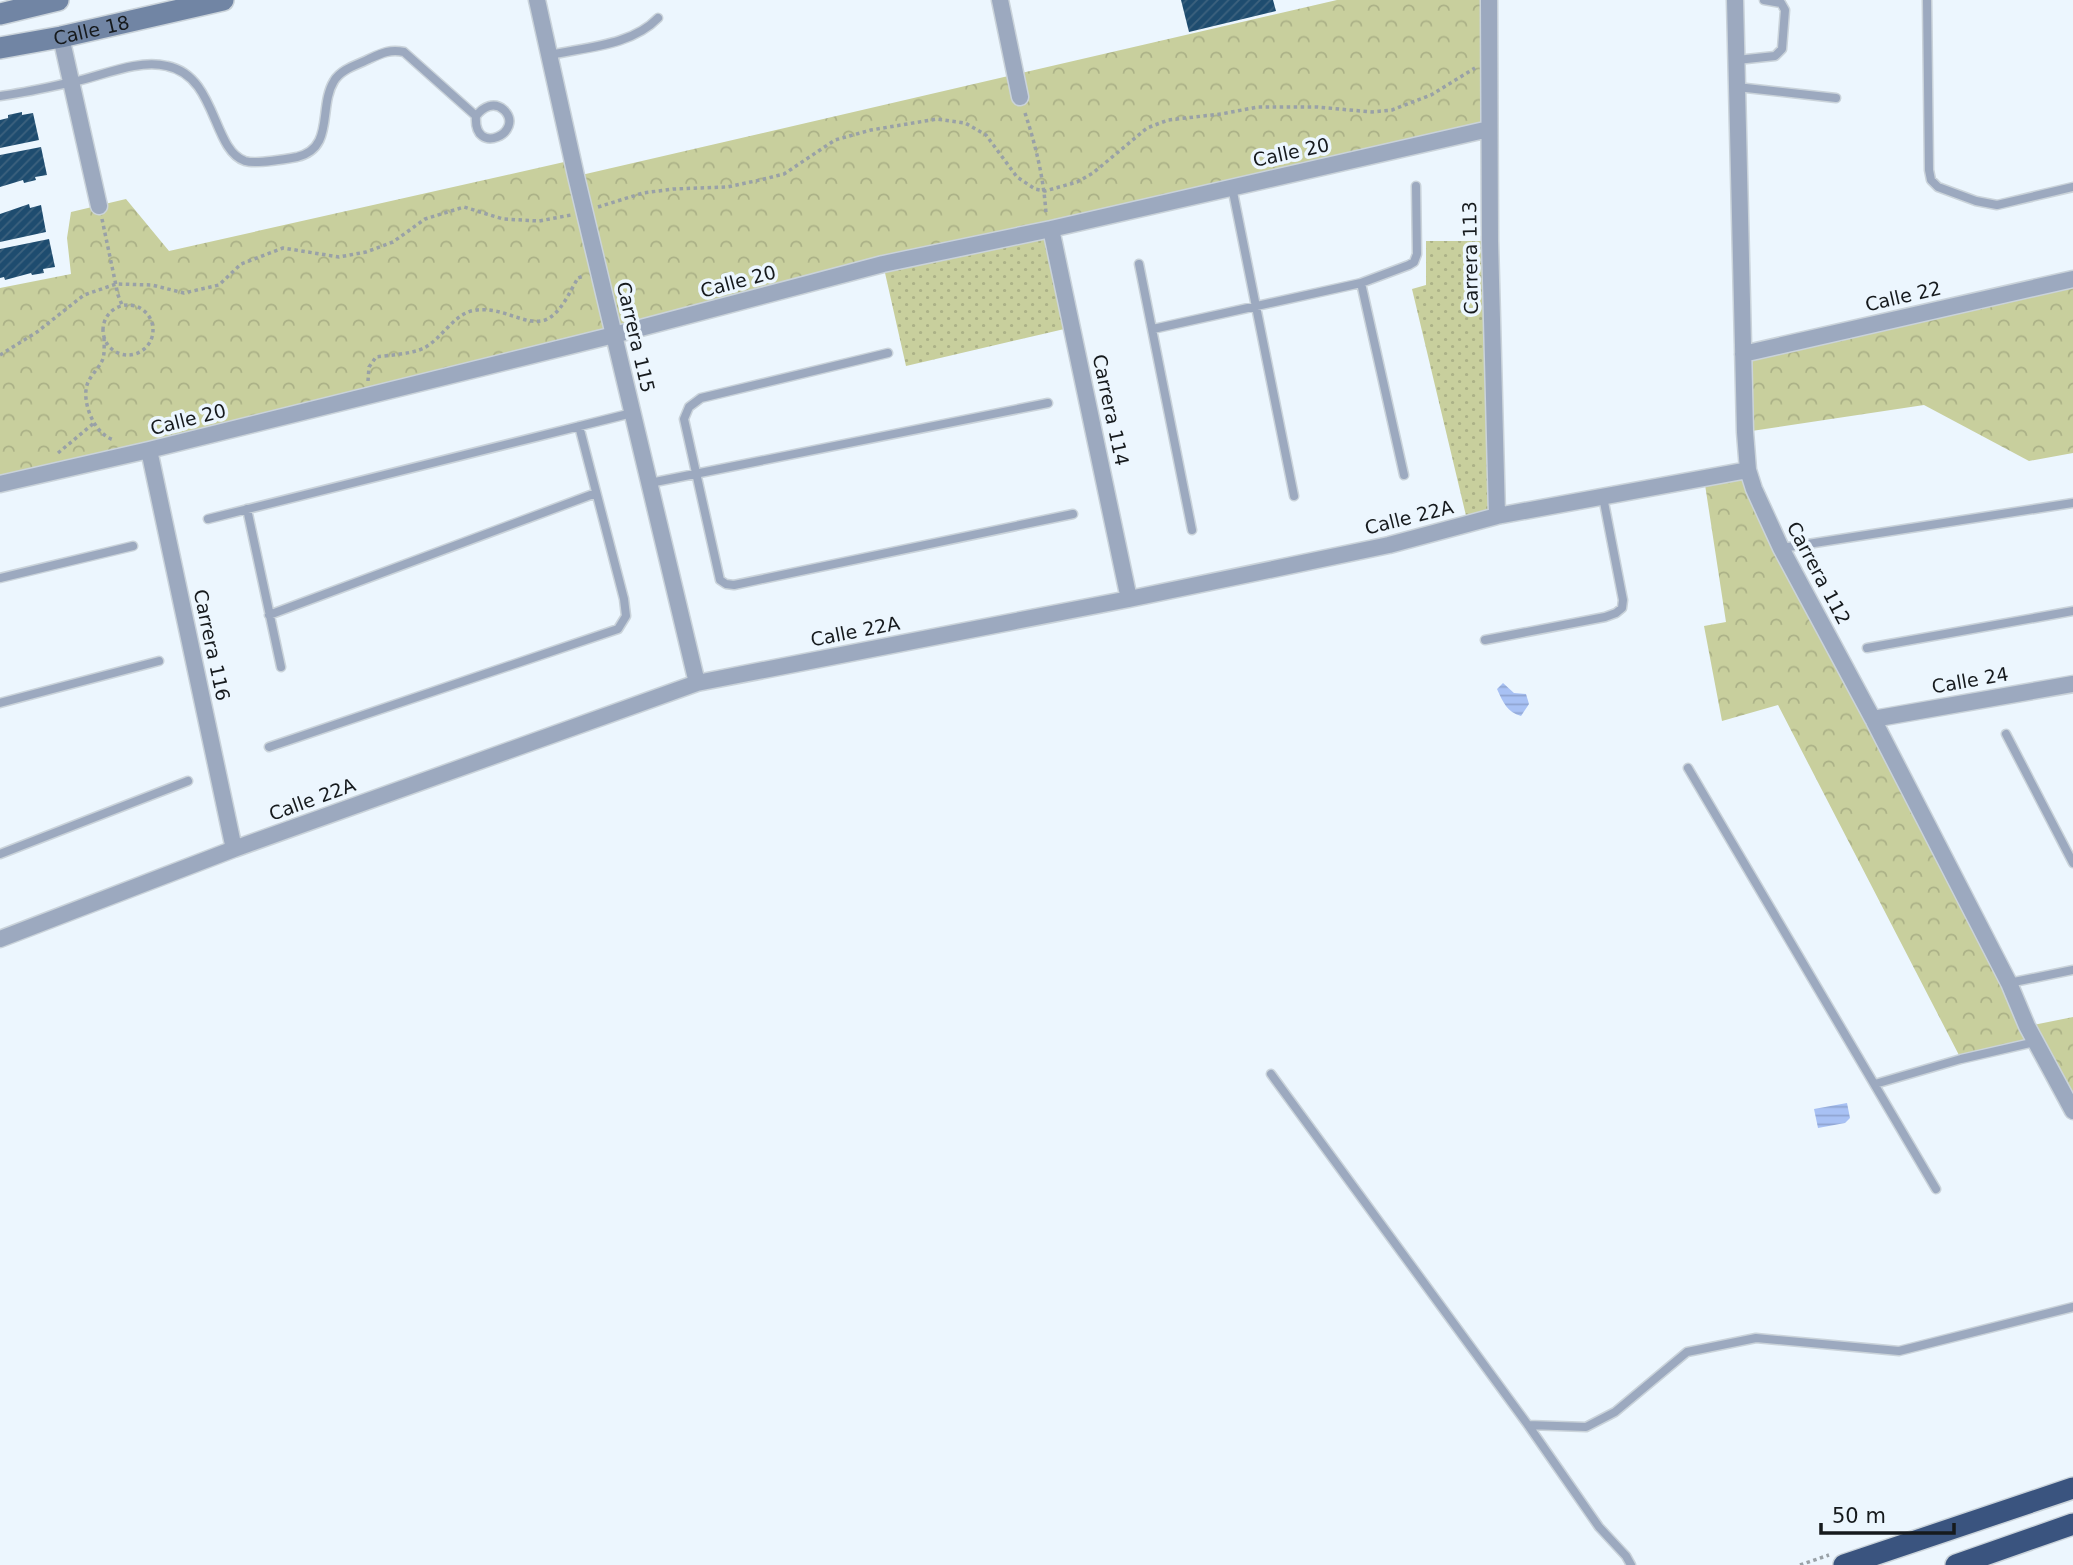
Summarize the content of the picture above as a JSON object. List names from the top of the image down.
{
  "streets": {
    "main road": ["Calle 18"],
    "street": [
      "Calle 20",
      "Carrera 113",
      "Calle 22",
      "Carrera 115",
      "Carrera 114",
      "Calle 22A",
      "Carrera 112",
      "Carrera 116",
      "Calle 24"
    ]
  },
  "crossings": [
    ["Calle 20", "Carrera 113"],
    ["Calle 20", "Carrera 115"],
    ["Calle 20", "Carrera 114"],
    ["Calle 20", "Carrera 116"],
    ["Carrera 113", "Calle 22A"],
    ["Calle 22", "Carrera 112"],
    ["Carrera 115", "Calle 22A"],
    ["Carrera 114", "Calle 22A"],
    ["Calle 22A", "Carrera 112"],
    ["Calle 22A", "Carrera 116"],
    ["Carrera 112", "Calle 24"]
  ],
  "scale_bar": "50 m"
}
